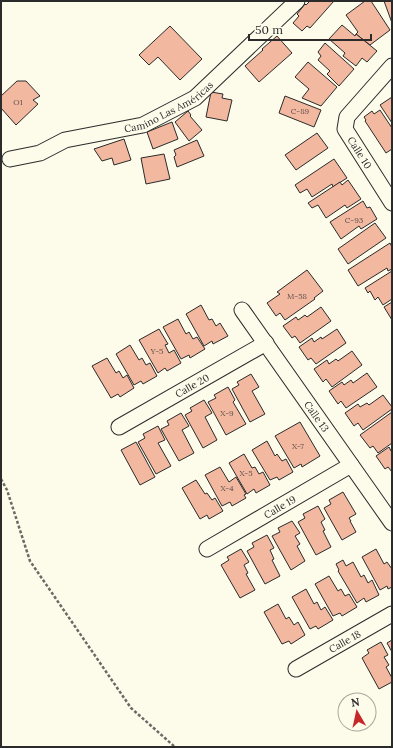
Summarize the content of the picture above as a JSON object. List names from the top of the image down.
{
  "streets": {
    "street": [
      "Camino Las Américas",
      "Calle 10",
      "Calle 20",
      "Calle 13",
      "Calle 19",
      "Calle 18"
    ]
  },
  "crossings": [
    ["Calle 20", "Calle 13"],
    ["Calle 13", "Calle 19"]
  ],
  "house_numbers": [
    "O1",
    "C-89",
    "C-93",
    "M-58",
    "Y-5",
    "X-9",
    "X-7",
    "X-5",
    "X-4"
  ],
  "scale_bar": "50 m",
  "north": "top"
}
